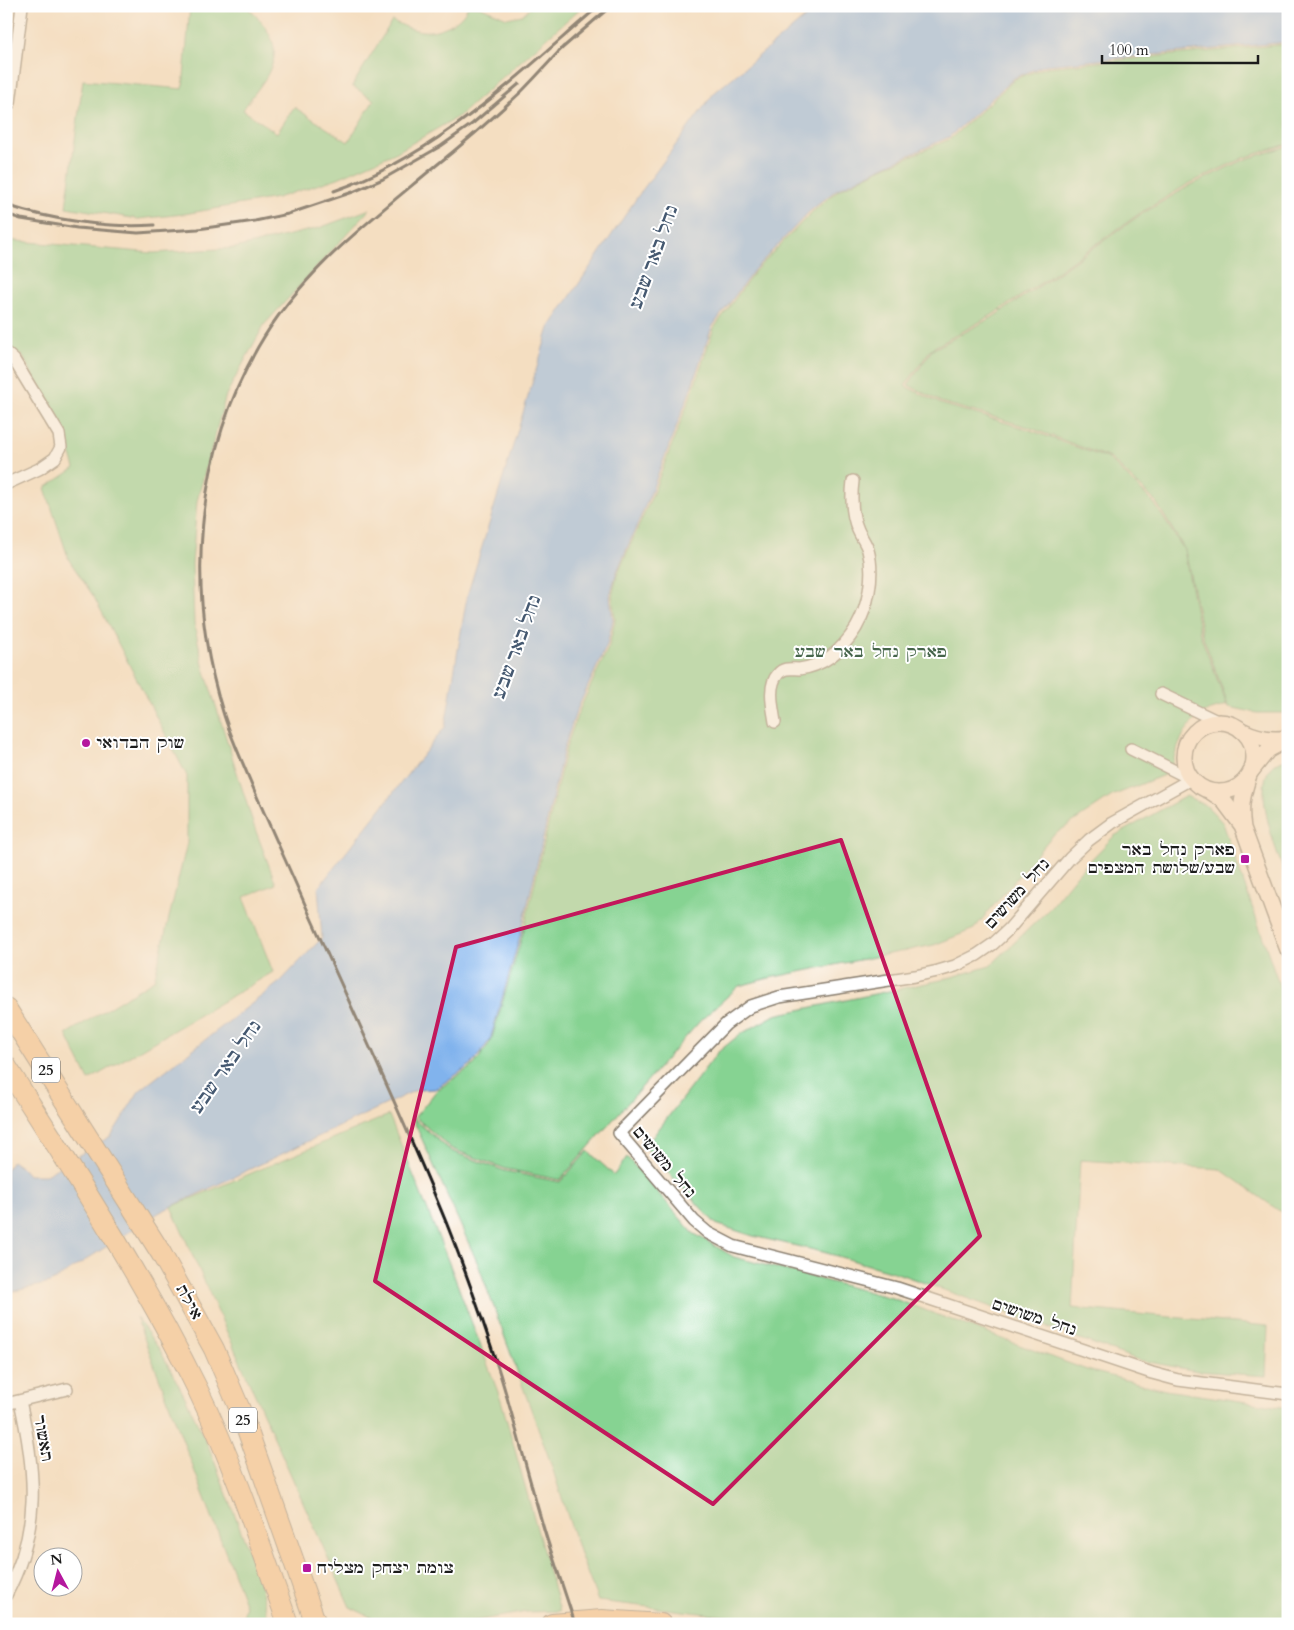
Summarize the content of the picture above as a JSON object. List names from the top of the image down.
{
  "streets": {
    "highway": ["25", "אילת"],
    "street": ["נחל משושים", "תאשור"]
  },
  "water": ["נחל באר שבע"],
  "parks": ["פארק נחל באר שבע"],
  "places": {
    "other": ["שוק הבדואי"],
    "transit": ["פארק נחל באר שבע/שלושת המצפים", "צומת יצחק מצליח"]
  },
  "scale_bar": "100 m",
  "north": "top"
}
